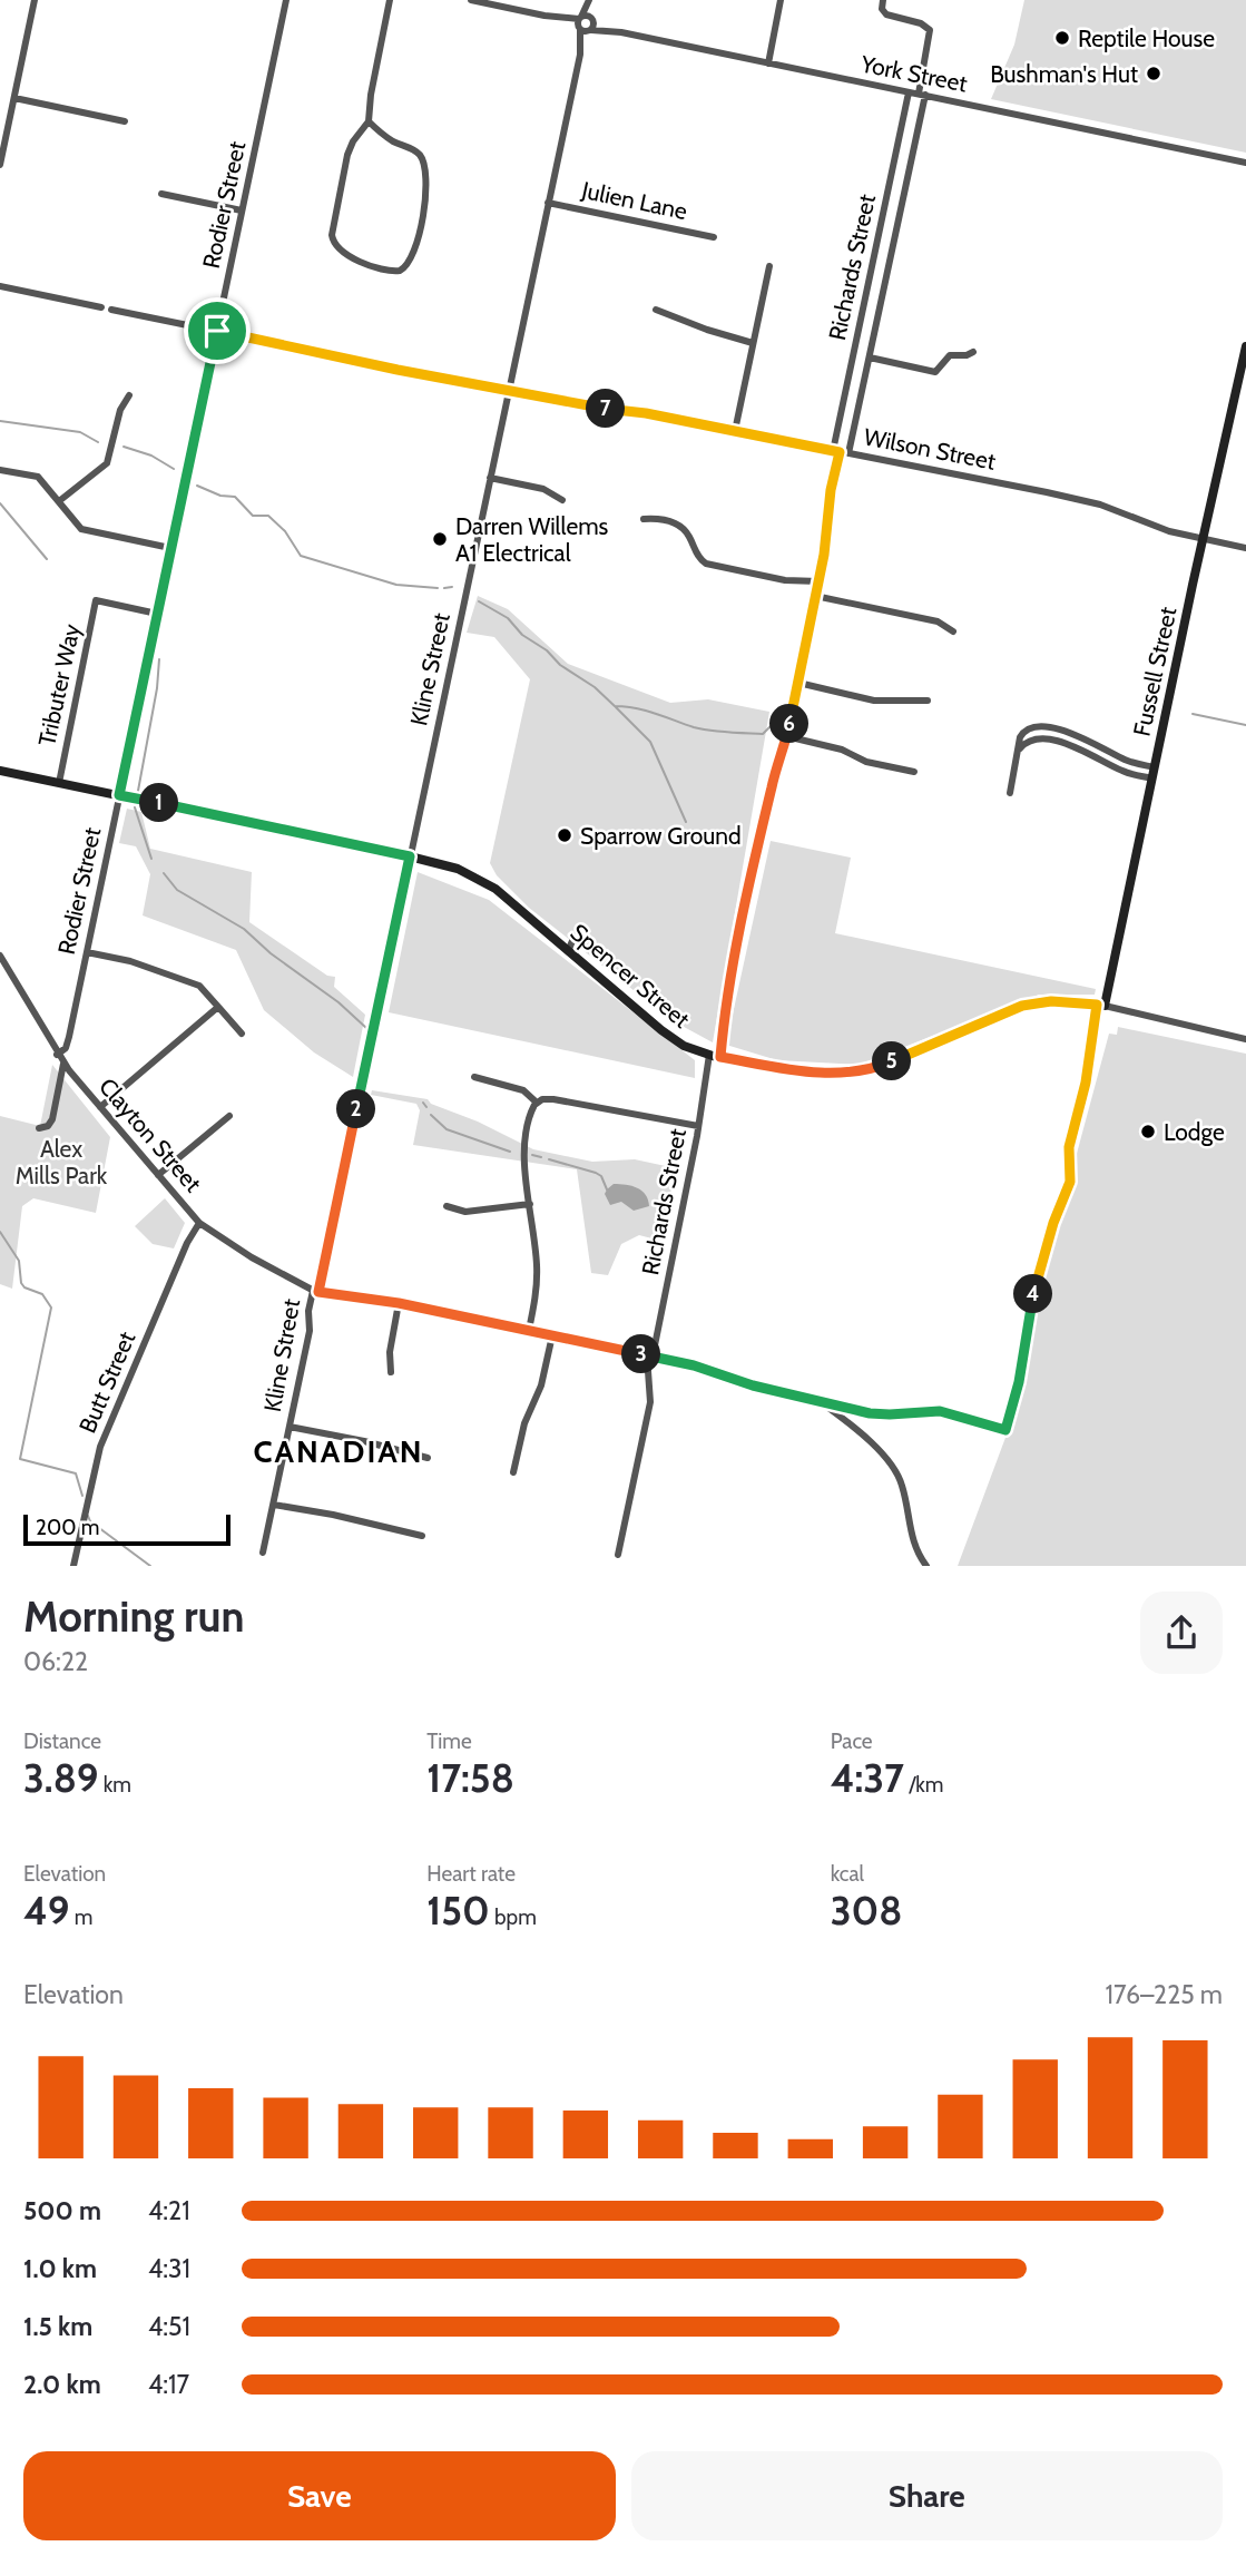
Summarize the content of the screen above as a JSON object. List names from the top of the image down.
{
  "streets": {
    "street": [
      "York Street",
      "Julien Lane",
      "Rodier Street",
      "Richards Street",
      "Wilson Street",
      "Kline Street",
      "Fussell Street",
      "Tributer Way",
      "Spencer Street",
      "Clayton Street",
      "Butt Street"
    ]
  },
  "crossings": [
    ["York Street", "Richards Street"],
    ["York Street", "Kline Street"],
    ["Julien Lane", "Kline Street"],
    ["Rodier Street", "Wilson Street"],
    ["Rodier Street", "Tributer Way"],
    ["Rodier Street", "Spencer Street"],
    ["Rodier Street", "Clayton Street"],
    ["Richards Street", "Wilson Street"],
    ["Richards Street", "Spencer Street"],
    ["Wilson Street", "Kline Street"],
    ["Wilson Street", "Fussell Street"],
    ["Kline Street", "Spencer Street"],
    ["Kline Street", "Clayton Street"],
    ["Fussell Street", "Spencer Street"],
    ["Tributer Way", "Spencer Street"],
    ["Clayton Street", "Butt Street"]
  ],
  "districts": ["CANADIAN"],
  "parks": ["Alex Mills Park"],
  "places": [
    "Reptile House",
    "Bushman's Hut",
    "Darren Willems A1 Electrical",
    "Sparrow Ground",
    "Lodge"
  ],
  "scale_bar": "200 m",
  "page": {
    "pins": [
      "7",
      "6",
      "1",
      "5",
      "2",
      "4",
      "3"
    ],
    "scale": "200 m",
    "heading": ["Morning run", "06:22"],
    "stats": [
      ["Distance", "3.89 km"],
      ["Time", "17:58"],
      ["Pace", "4:37 /km"],
      ["Elevation", "49 m"],
      ["Heart rate", "150 bpm"],
      ["kcal", "308"]
    ],
    "chart": ["Elevation", "176–225 m"],
    "list": [
      {
        "name": "500 m",
        "note": "4:21"
      },
      {
        "name": "1.0 km",
        "note": "4:31"
      },
      {
        "name": "1.5 km",
        "note": "4:51"
      },
      {
        "name": "2.0 km",
        "note": "4:17"
      }
    ],
    "buttons": ["Save", "Share"]
  }
}
